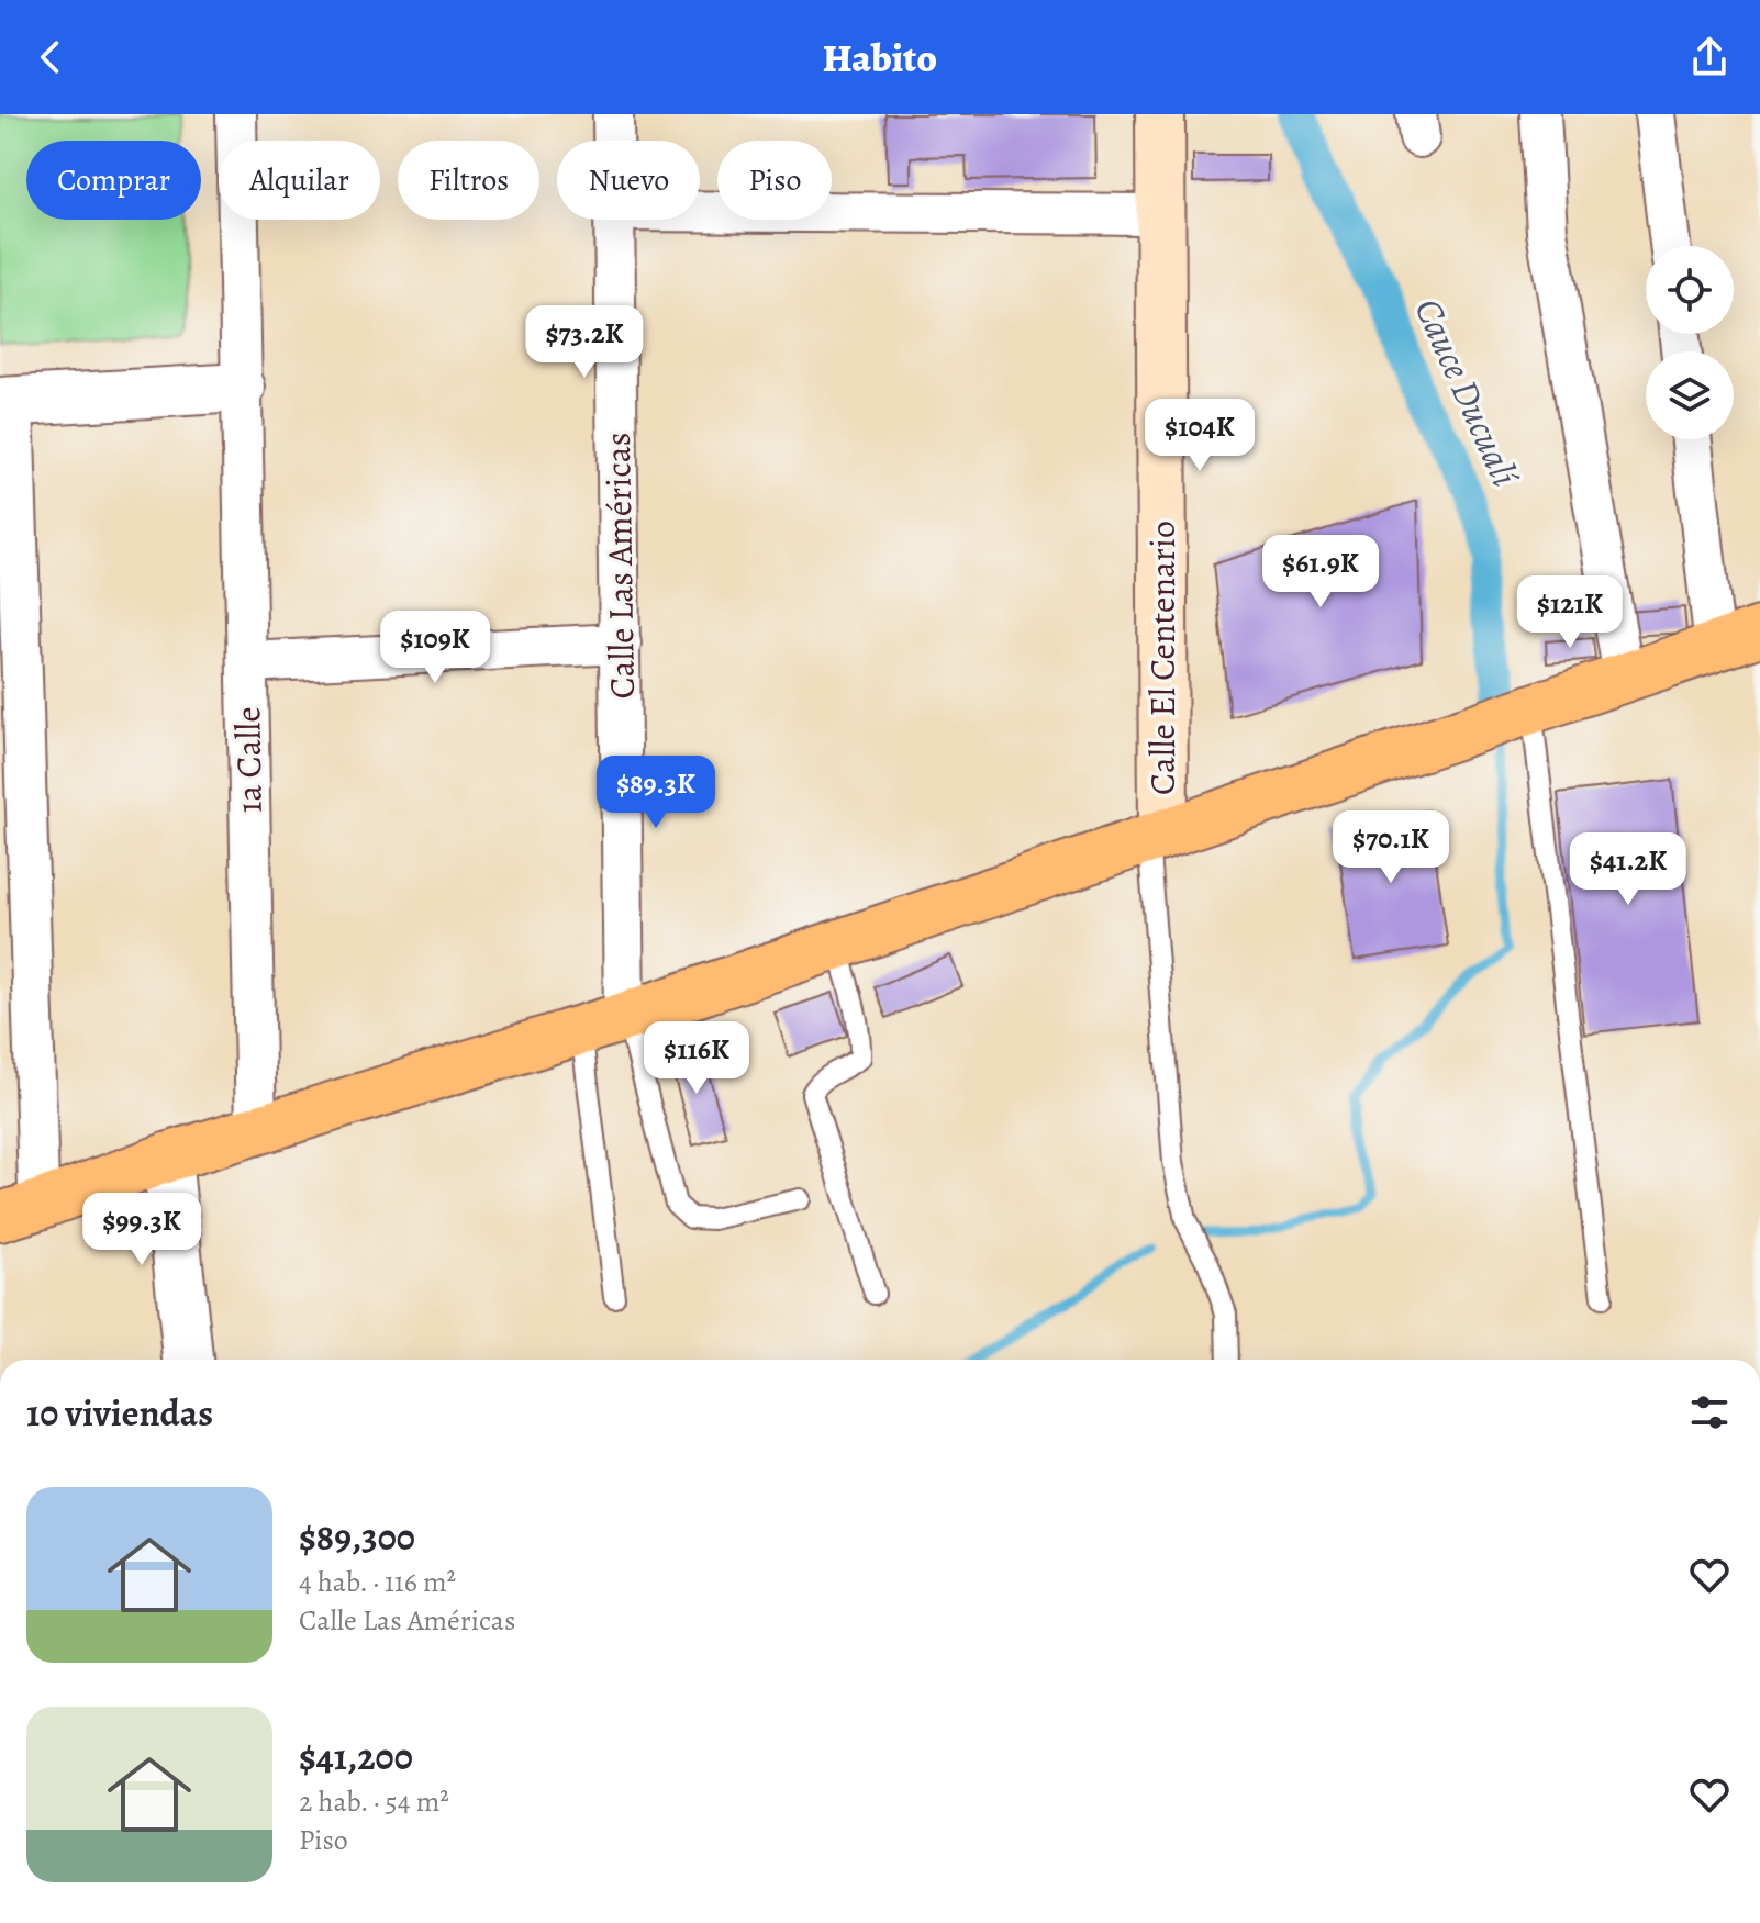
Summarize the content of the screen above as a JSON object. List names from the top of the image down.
{
  "streets": {
    "main road": ["Calle El Centenario"],
    "street": ["Calle Las Américas", "1a Calle"]
  },
  "water": ["Cauce Ducualí"],
  "page": {
    "header": "Habito",
    "chip": [
      "Comprar",
      "Alquilar",
      "Filtros",
      "Nuevo",
      "Piso"
    ],
    "price": [
      "$73.2K",
      "$104K",
      "$61.9K",
      "$121K",
      "$109K",
      "$89.3K",
      "$70.1K",
      "$41.2K",
      "$116K",
      "$99.3K"
    ],
    "heading": "10 viviendas",
    "list": [
      {
        "name": "$89,300",
        "note": "4 hab. · 116 m² · Calle Las Américas"
      },
      {
        "name": "$41,200",
        "note": "2 hab. · 54 m² · Piso"
      }
    ]
  }
}
